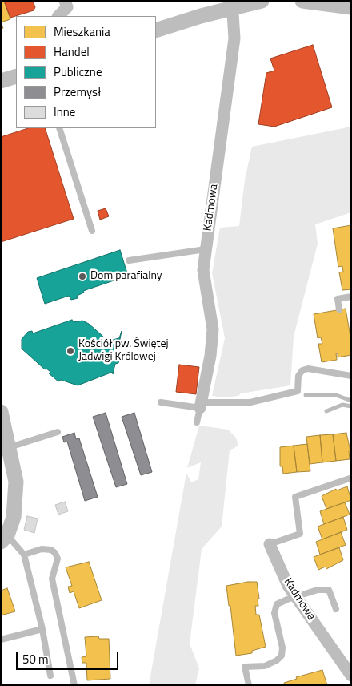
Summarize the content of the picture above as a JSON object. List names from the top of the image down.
{
  "streets": {
    "street": ["Kadmowa"]
  },
  "places": ["Dom parafialny", "Kościół pw. Świętej Jadwigi Królowej"],
  "legend": [
    "Mieszkania",
    "Handel",
    "Publiczne",
    "Przemysł",
    "Inne"
  ],
  "scale_bar": "50 m"
}
